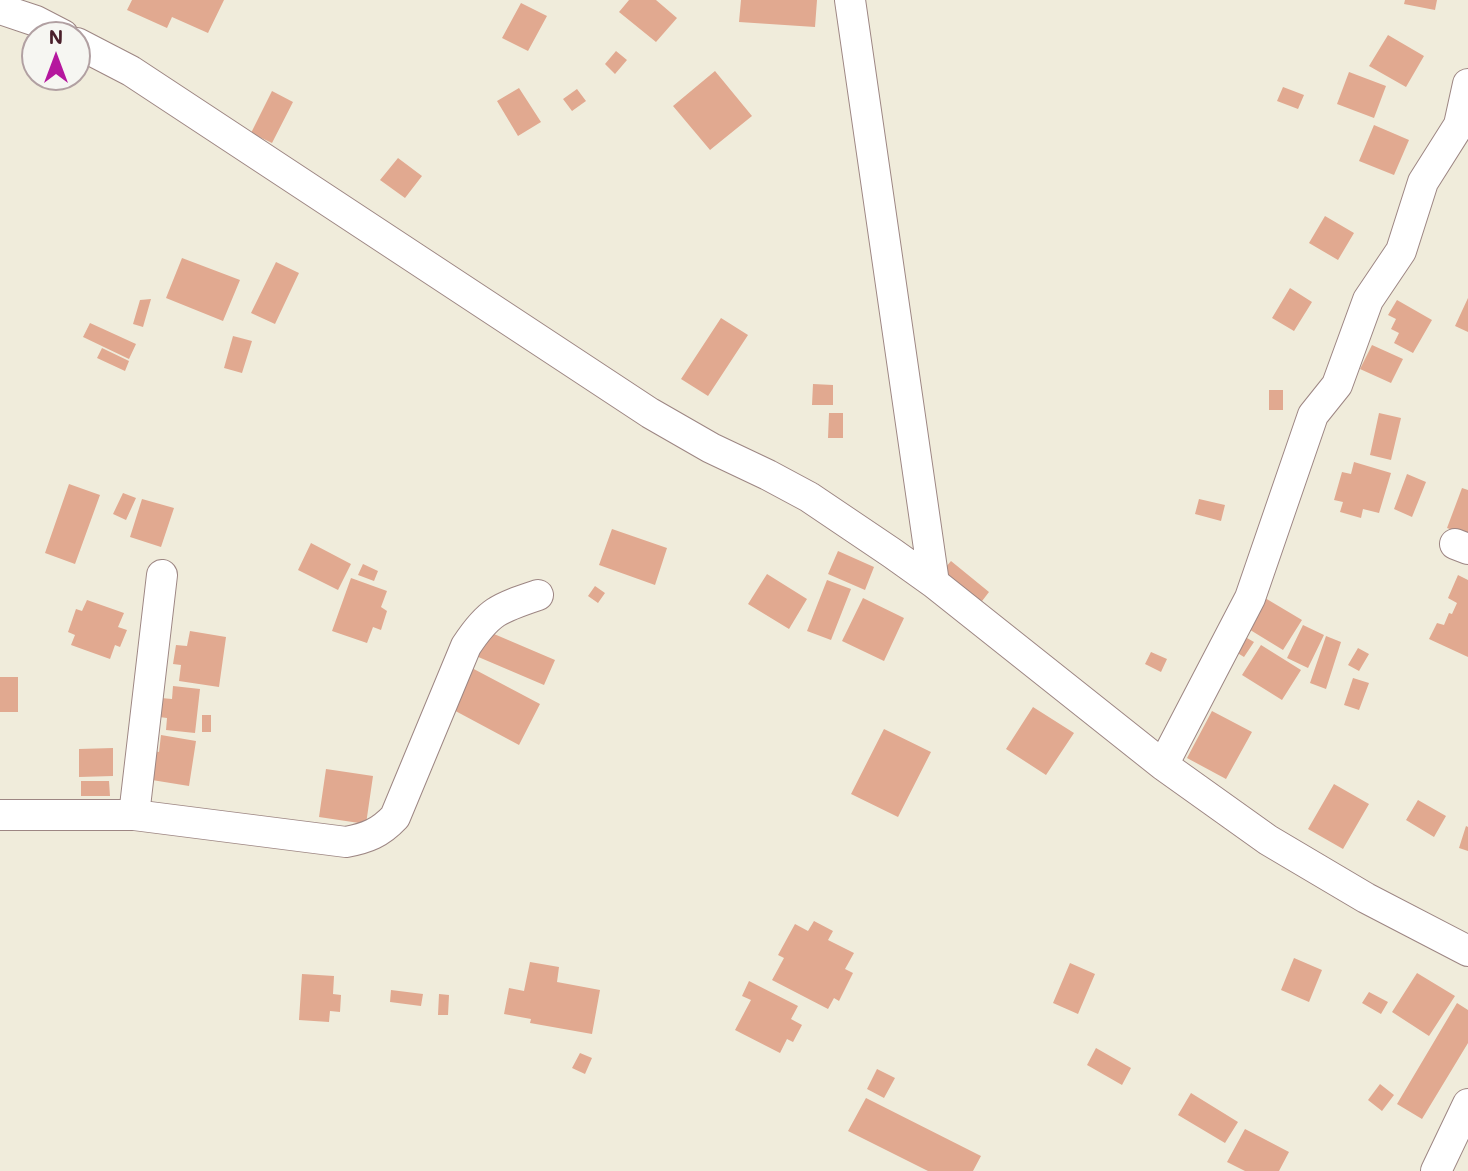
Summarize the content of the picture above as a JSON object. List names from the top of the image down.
{
  "north": "top"
}
